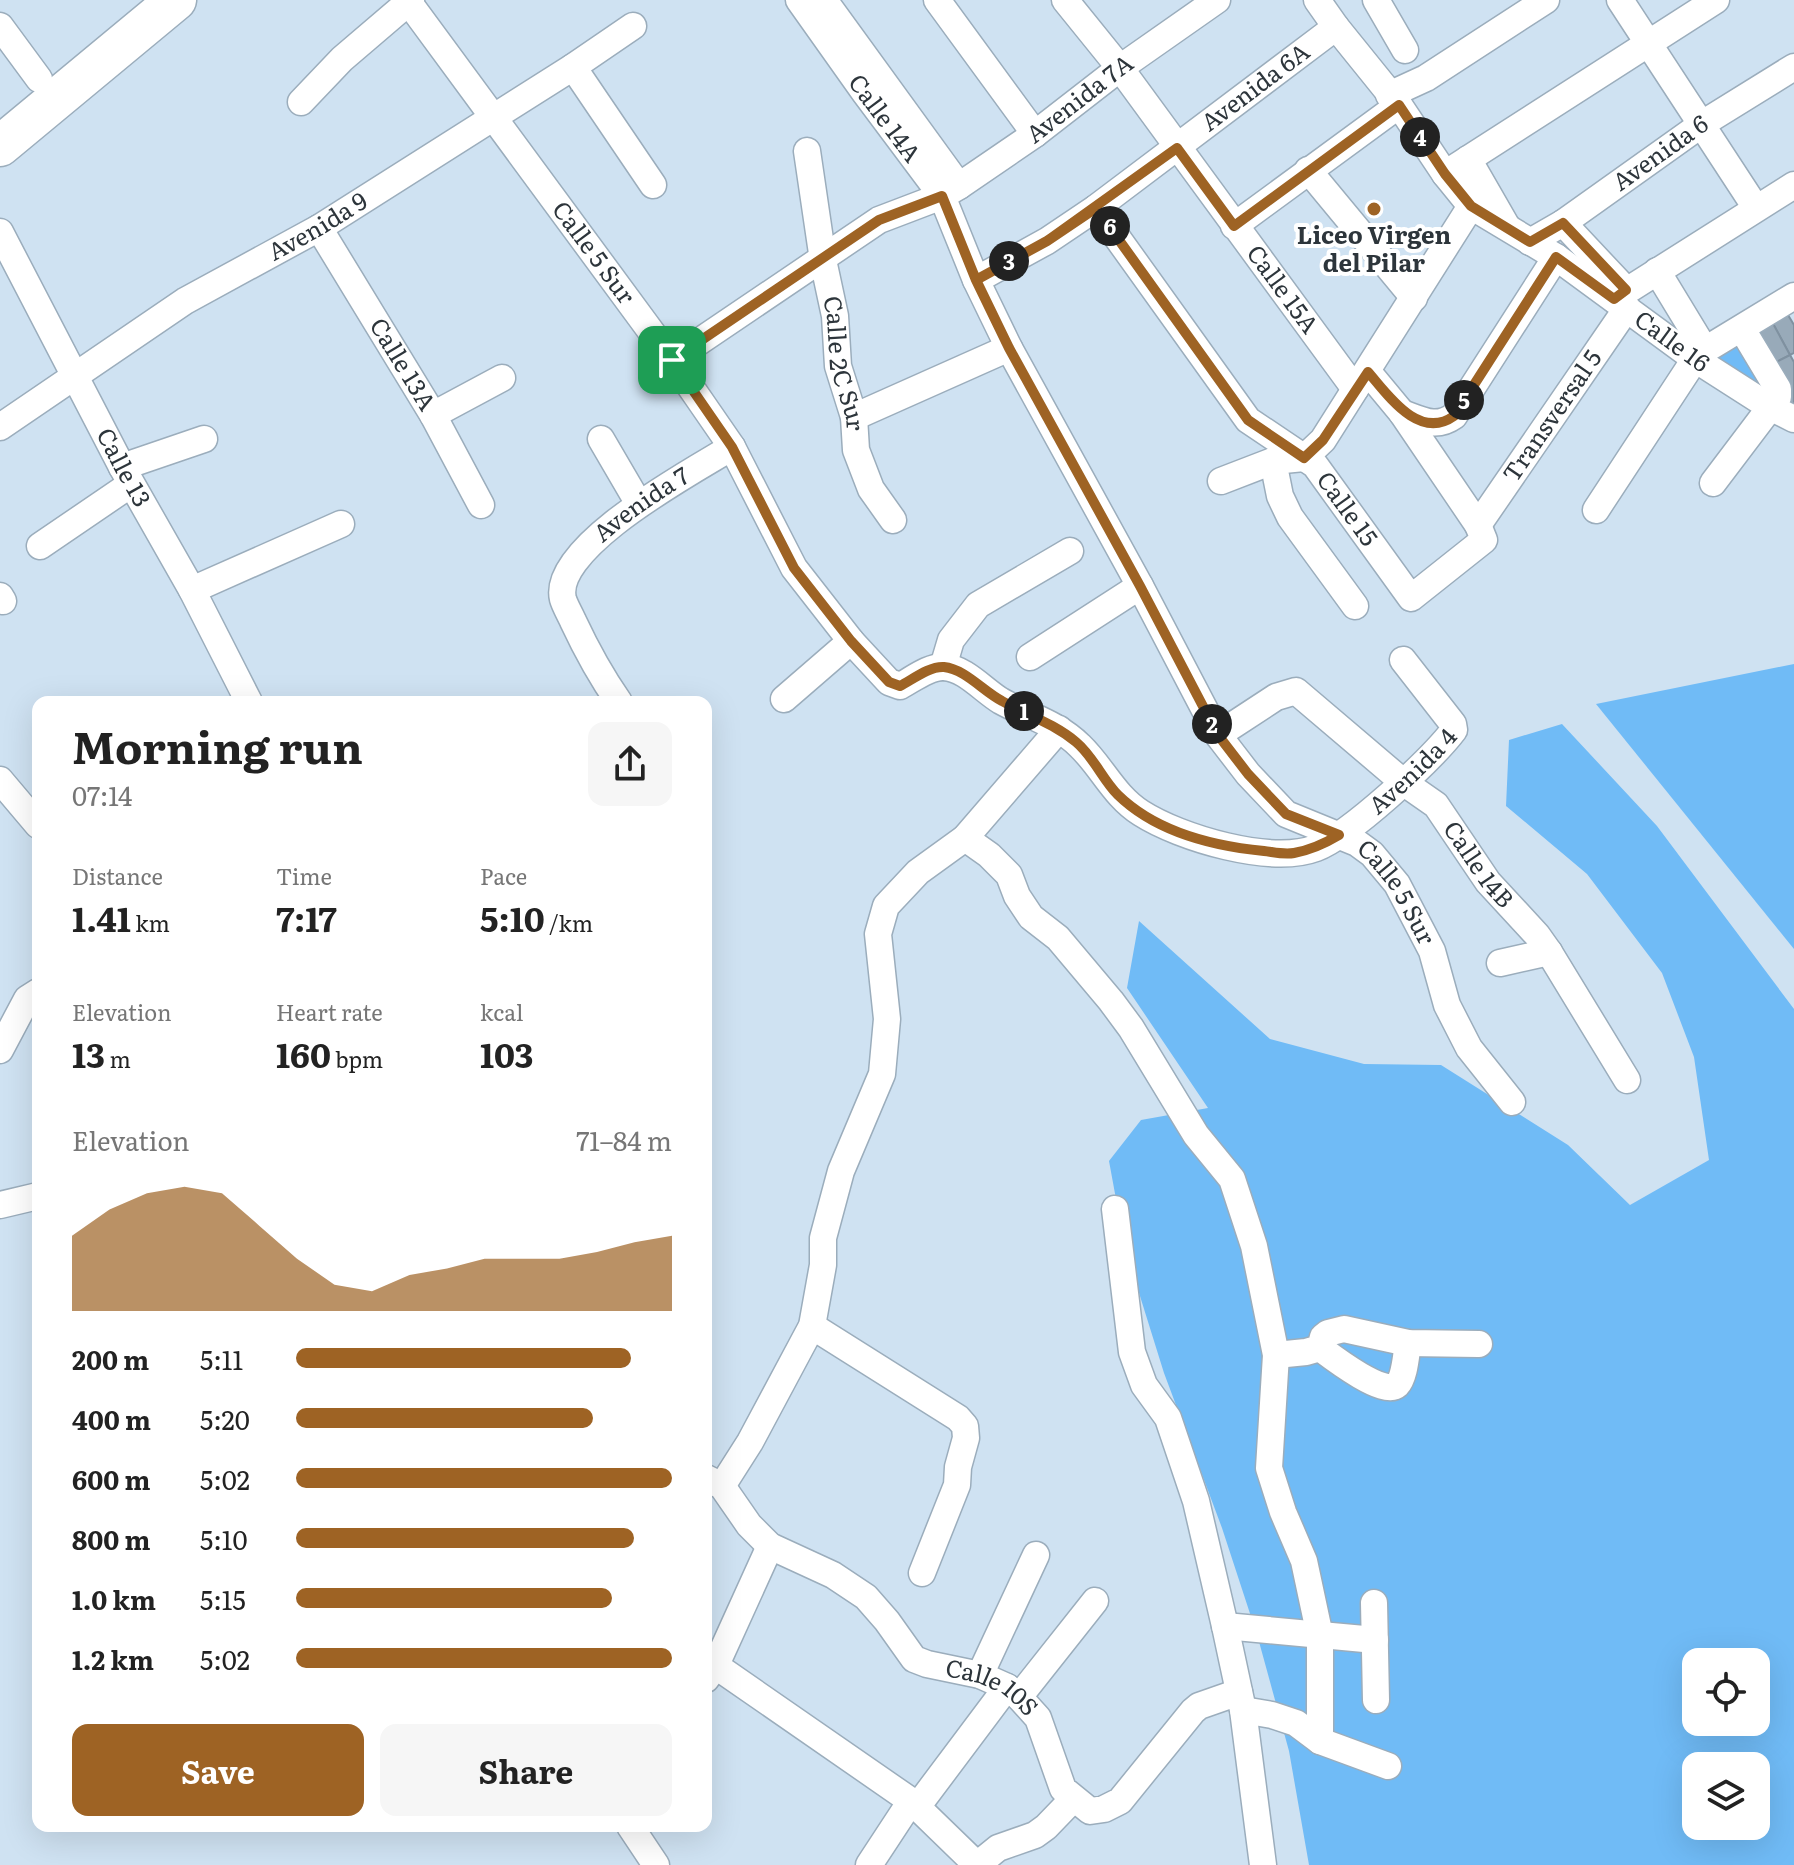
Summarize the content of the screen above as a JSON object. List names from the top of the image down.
{
  "streets": {
    "street": [
      "Avenida 6A",
      "Avenida 7A",
      "Calle 14A",
      "Avenida 6",
      "Avenida 9",
      "Calle 5 Sur",
      "Calle 15A",
      "Calle 16",
      "Calle 2C Sur",
      "Calle 13A",
      "Transversal 5",
      "Calle 13",
      "Avenida 7",
      "Calle 15",
      "Avenida 4",
      "Calle 14B",
      "Calle 10S"
    ]
  },
  "crossings": [
    ["Avenida 6A", "Calle 14A"],
    ["Avenida 6A", "Calle 15A"],
    ["Avenida 6A", "Calle 16"],
    ["Avenida 6A", "Calle 15"],
    ["Avenida 7A", "Calle 14A"],
    ["Avenida 7A", "Calle 5 Sur"],
    ["Avenida 7A", "Calle 15A"],
    ["Avenida 7A", "Calle 2C Sur"],
    ["Calle 14A", "Calle 5 Sur"],
    ["Calle 14A", "Avenida 4"],
    ["Calle 14A", "Calle 14B"],
    ["Avenida 6", "Calle 16"],
    ["Avenida 9", "Calle 5 Sur"],
    ["Avenida 9", "Calle 13A"],
    ["Avenida 9", "Calle 13"],
    ["Calle 5 Sur", "Avenida 7"],
    ["Calle 5 Sur", "Avenida 4"],
    ["Calle 15A", "Transversal 5"],
    ["Calle 16", "Transversal 5"],
    ["Transversal 5", "Calle 15"],
    ["Avenida 4", "Calle 14B"]
  ],
  "places": ["Liceo Virgen del Pilar"],
  "page": {
    "pins": [
      "4",
      "6",
      "3",
      "5",
      "1",
      "2"
    ],
    "heading": ["Morning run", "07:14"],
    "stats": [
      ["Distance", "1.41 km"],
      ["Time", "7:17"],
      ["Pace", "5:10 /km"],
      ["Elevation", "13 m"],
      ["Heart rate", "160 bpm"],
      ["kcal", "103"]
    ],
    "chart": ["Elevation", "71–84 m"],
    "list": [
      {
        "name": "200 m",
        "note": "5:11"
      },
      {
        "name": "400 m",
        "note": "5:20"
      },
      {
        "name": "600 m",
        "note": "5:02"
      },
      {
        "name": "800 m",
        "note": "5:10"
      },
      {
        "name": "1.0 km",
        "note": "5:15"
      },
      {
        "name": "1.2 km",
        "note": "5:02"
      }
    ],
    "buttons": ["Save", "Share"]
  }
}
